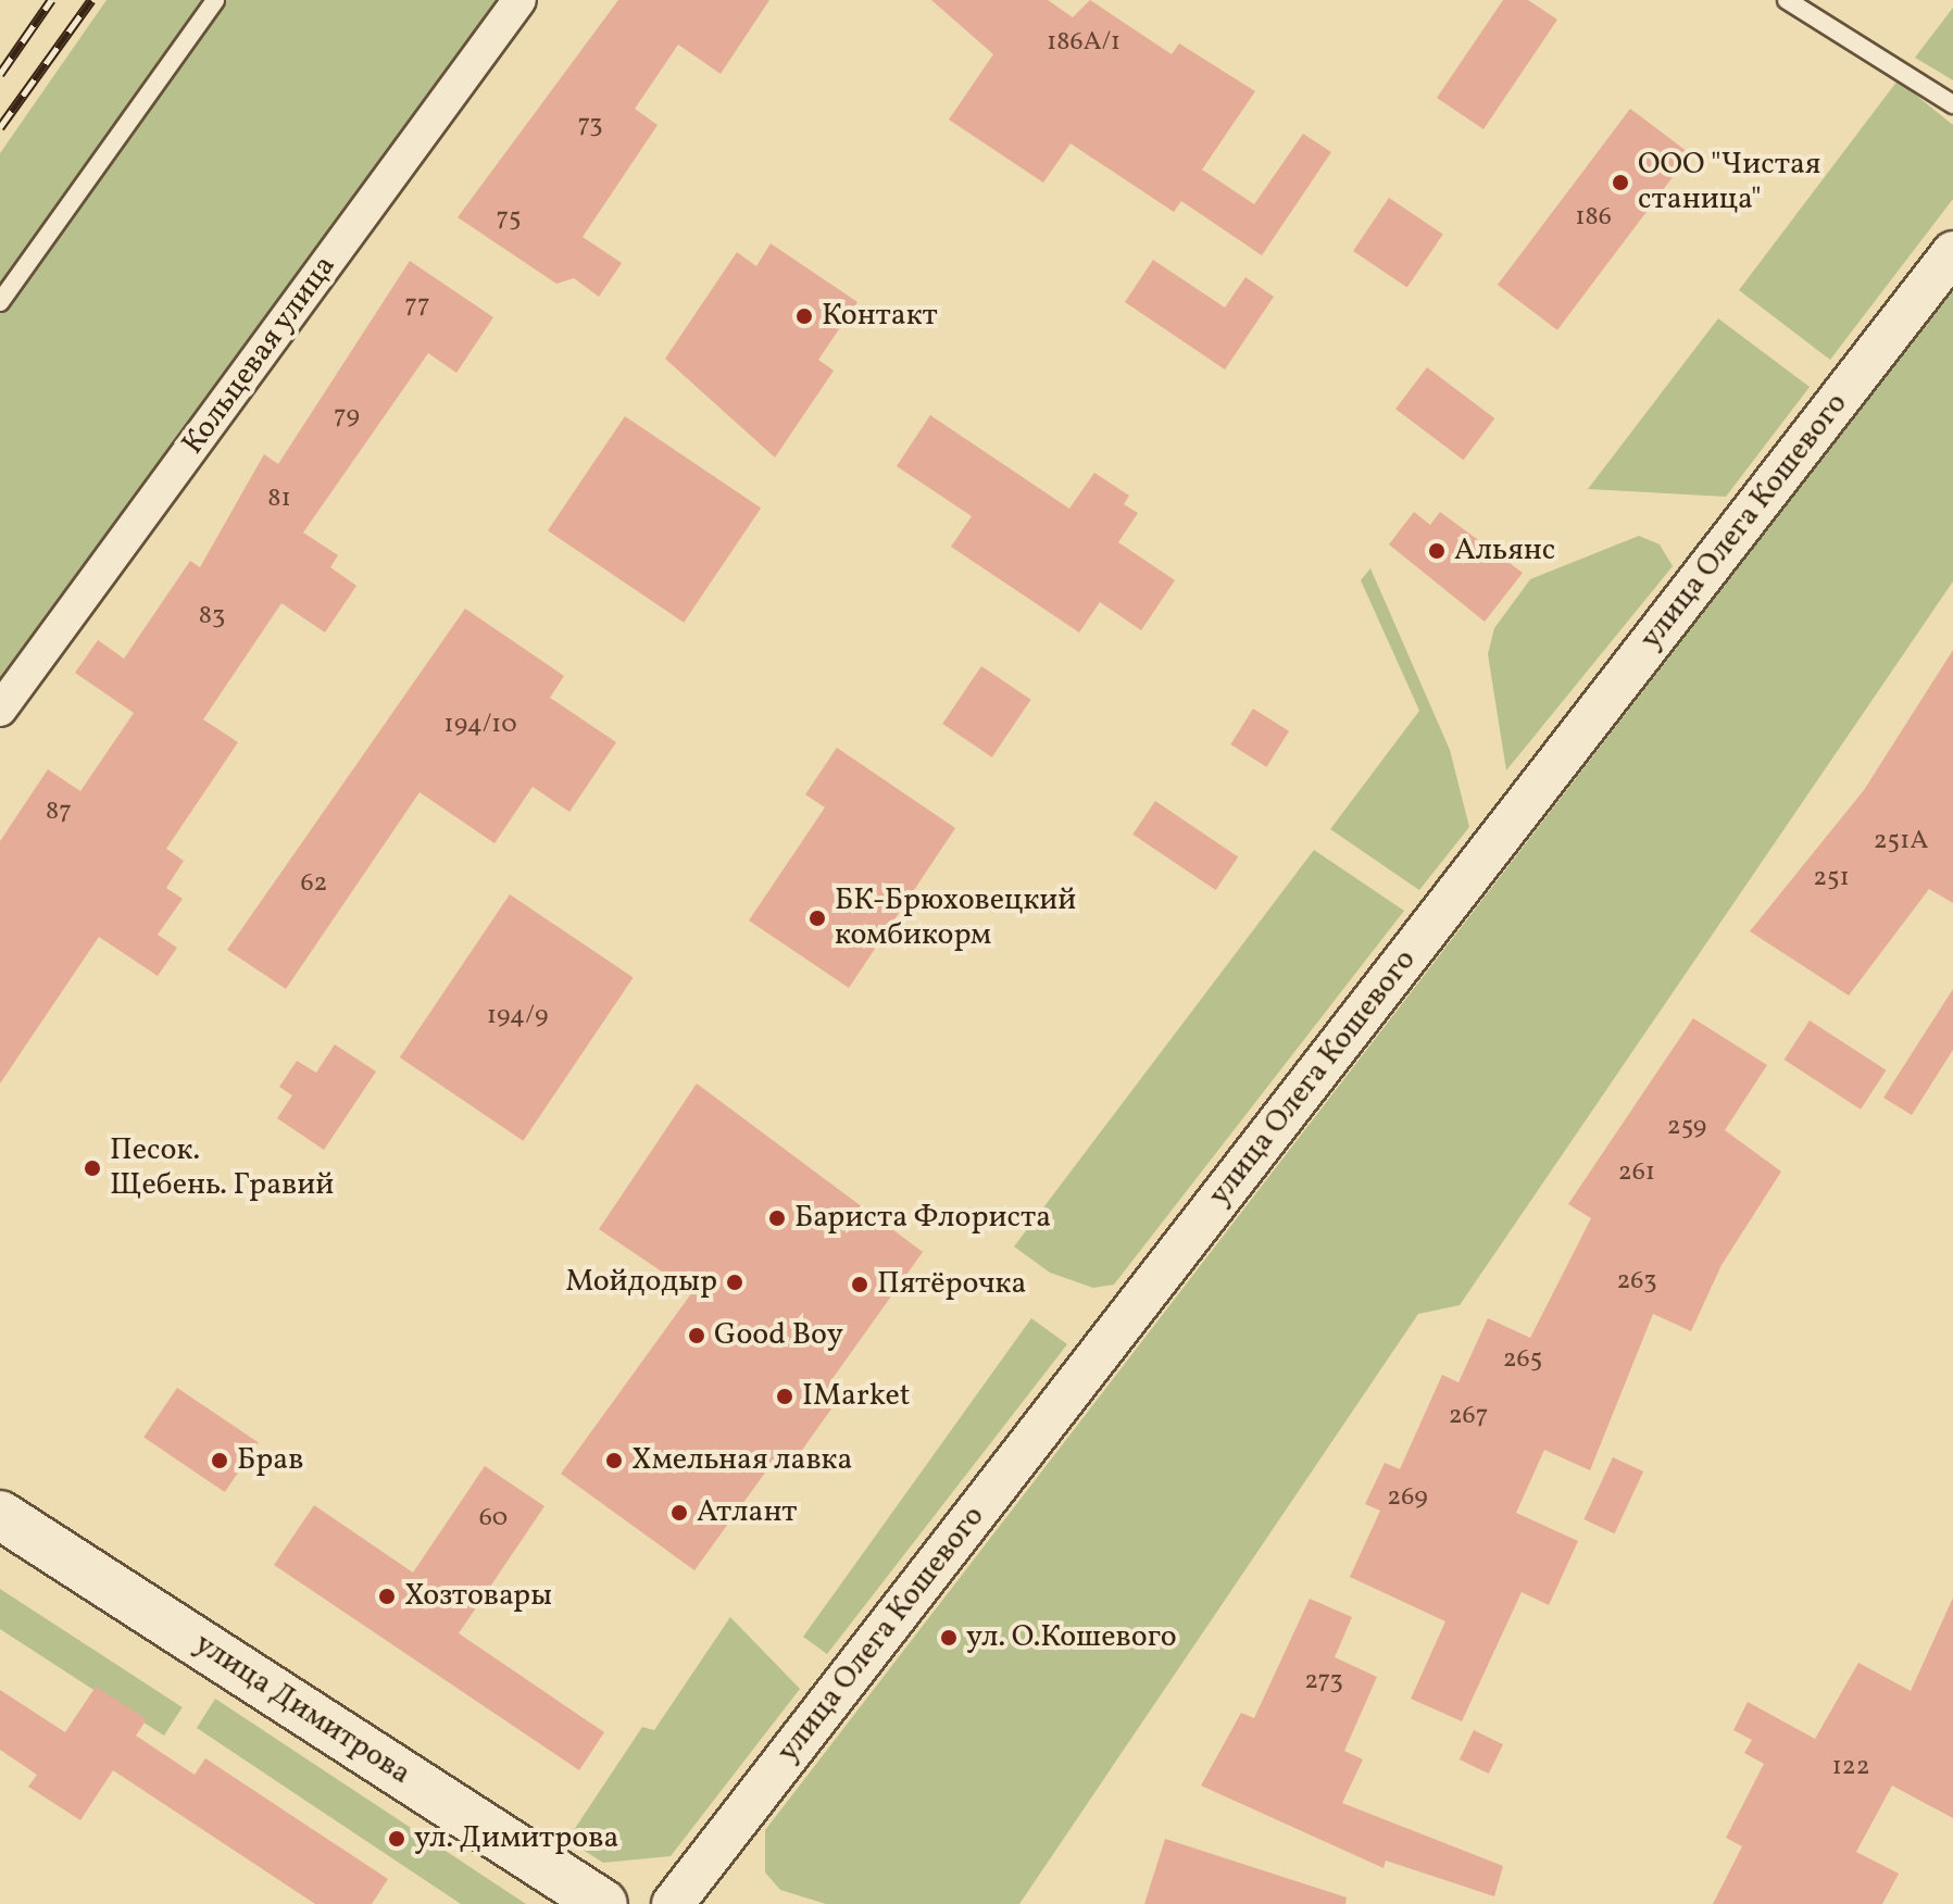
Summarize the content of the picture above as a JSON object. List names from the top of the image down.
{
  "streets": {
    "main road": ["улица Димитрова"],
    "street": ["Кольцевая улица", "улица Олега Кошевого"]
  },
  "places": [
    "ООО \"Чистая станица\"",
    "Контакт",
    "Альянс",
    "БК-Брюховецкий комбикорм",
    "Песок. Щебень. Гравий",
    "Бариста Флориста",
    "Мойдодыр",
    "Пятёрочка",
    "Good Boy",
    "IMarket",
    "Брав",
    "Хмельная лавка",
    "Атлант",
    "Хозтовары",
    "ул. О.Кошевого",
    "ул. Димитрова"
  ],
  "house_numbers": [
    "186А/1",
    "73",
    "186",
    "75",
    "77",
    "79",
    "81",
    "83",
    "194/10",
    "87",
    "251А",
    "251",
    "62",
    "194/9",
    "259",
    "261",
    "263",
    "265",
    "267",
    "269",
    "60",
    "273",
    "122"
  ]
}
